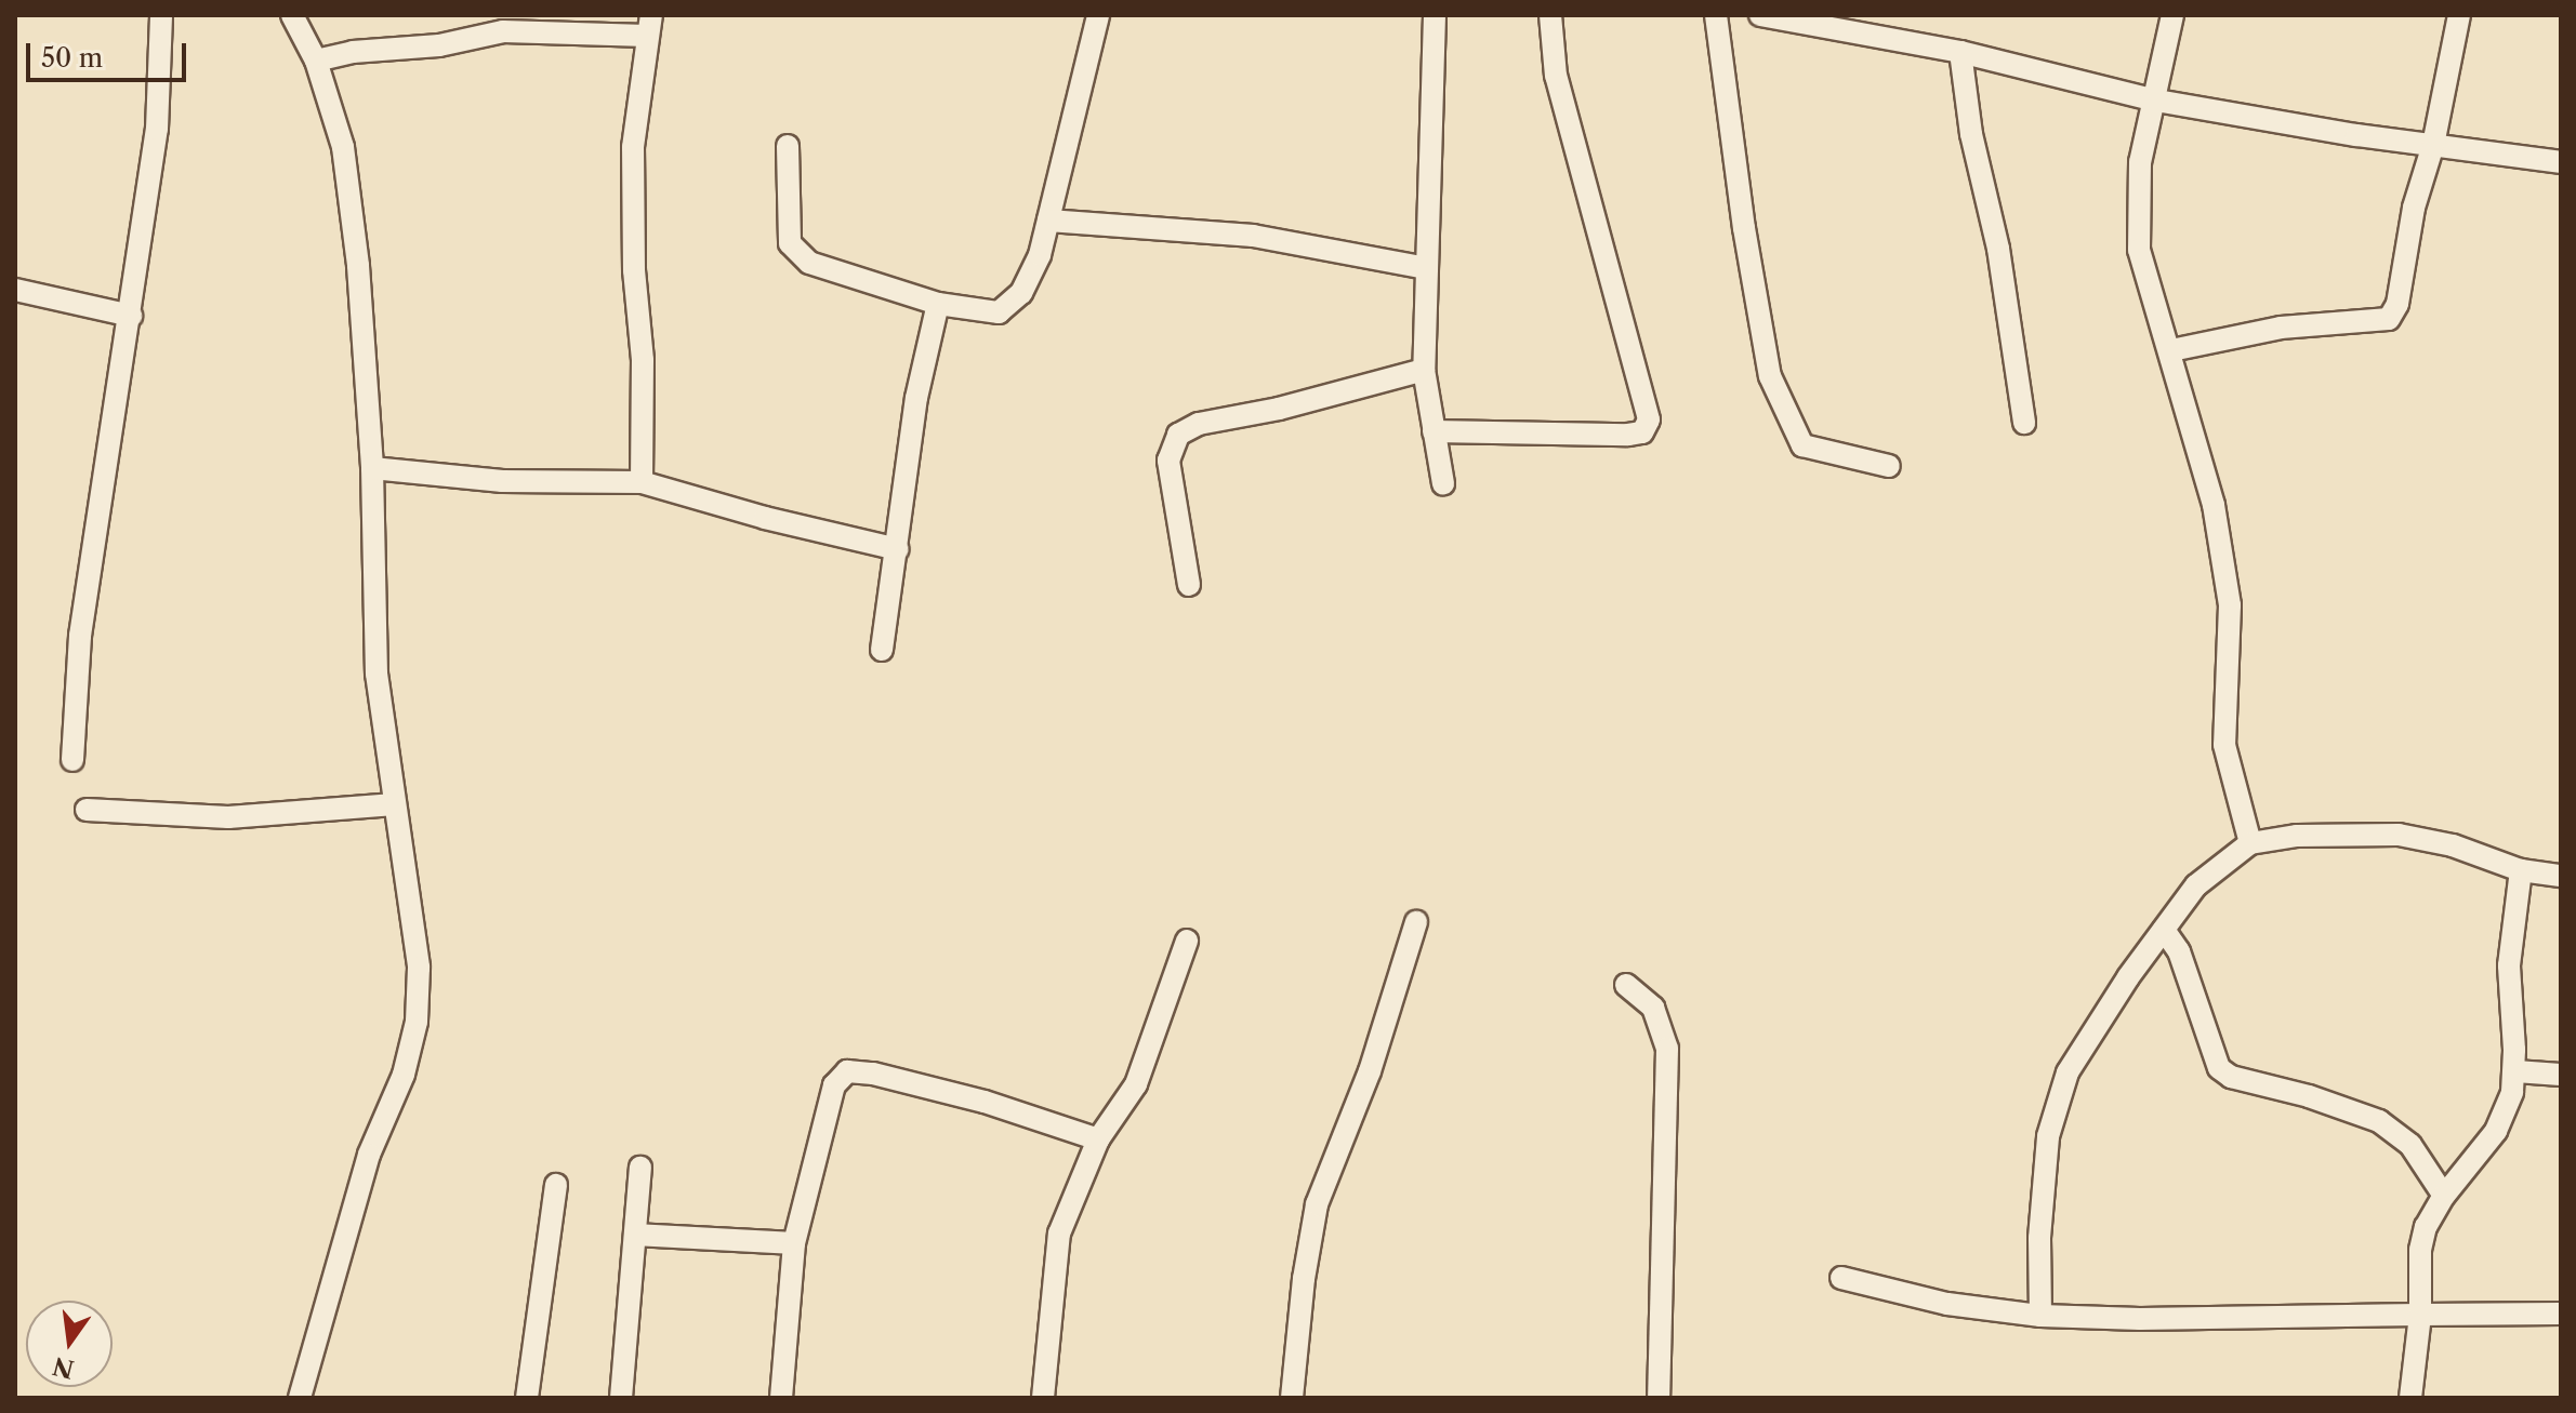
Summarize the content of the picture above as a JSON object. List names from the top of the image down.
{
  "scale_bar": "50 m",
  "north": "bottom"
}
